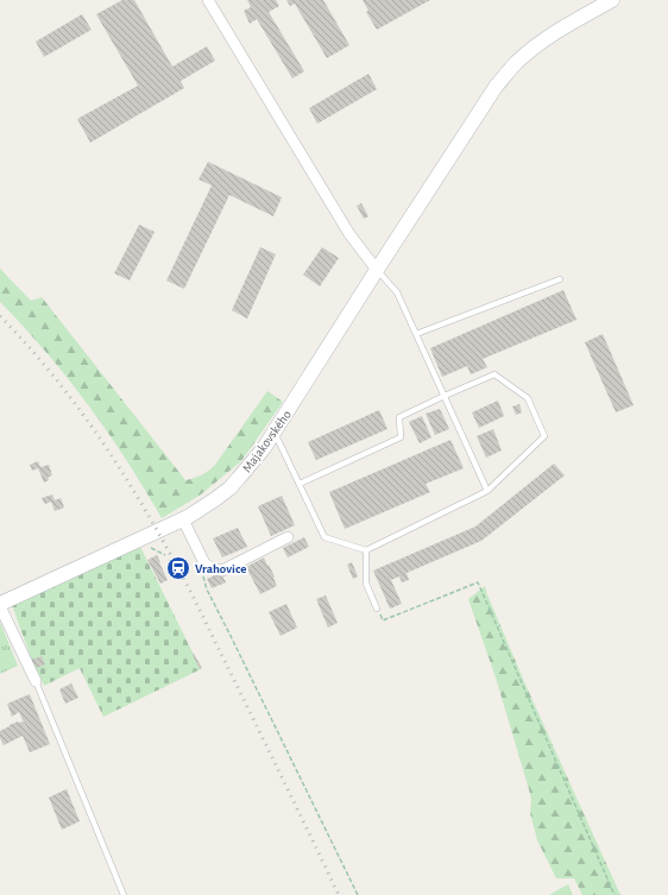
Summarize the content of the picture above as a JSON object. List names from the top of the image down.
{
  "streets": {
    "street": ["Majakovského"]
  },
  "places": {
    "station": ["Vrahovice"]
  }
}
